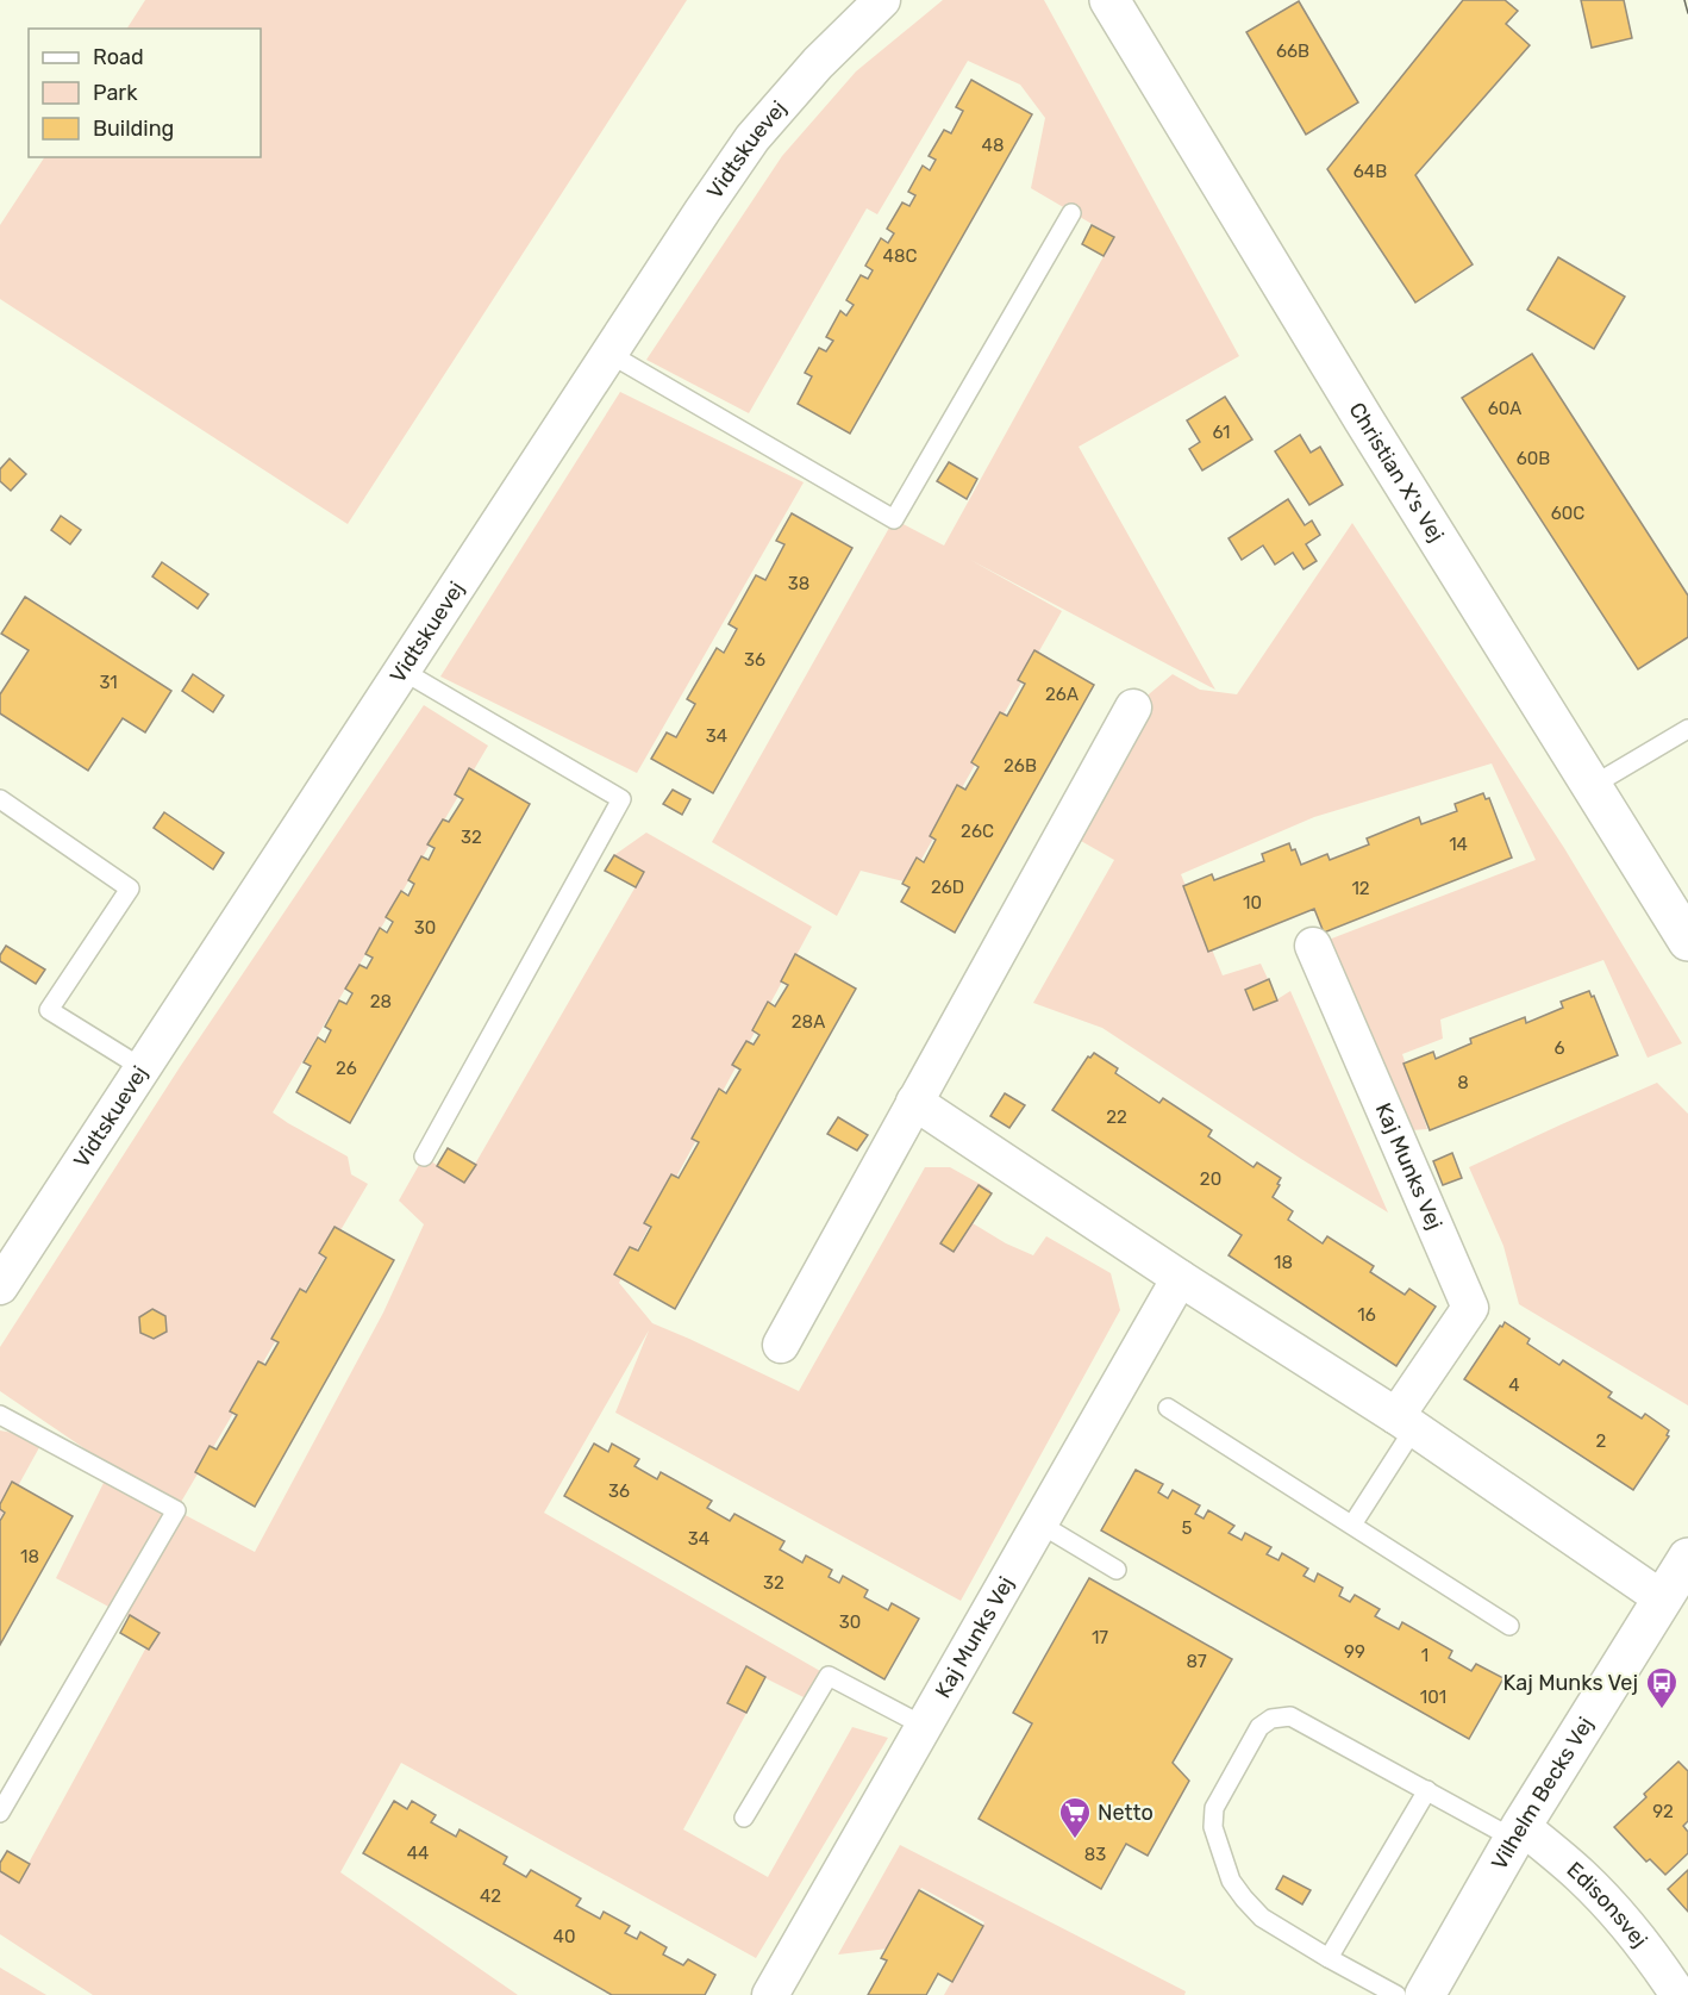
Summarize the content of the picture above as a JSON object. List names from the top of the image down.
{
  "streets": {
    "street": [
      "Vidtskuevej",
      "Christian X's Vej",
      "Kaj Munks Vej",
      "Vilhelm Becks Vej",
      "Edisonsvej"
    ]
  },
  "crossings": [
    ["Vilhelm Becks Vej", "Edisonsvej"]
  ],
  "places": {
    "bus stop": ["Kaj Munks Vej"],
    "supermarket": ["Netto"]
  },
  "house_numbers": [
    "66B",
    "48",
    "64B",
    "48C",
    "60A",
    "61",
    "60B",
    "60C",
    "38",
    "36",
    "31",
    "26A",
    "34",
    "26B",
    "26C",
    "32",
    "14",
    "26D",
    "12",
    "10",
    "30",
    "28",
    "28A",
    "6",
    "26",
    "8",
    "22",
    "20",
    "18",
    "16",
    "4",
    "2",
    "36",
    "5",
    "34",
    "18",
    "32",
    "30",
    "17",
    "99",
    "1",
    "87",
    "101",
    "92",
    "44",
    "83",
    "42",
    "40"
  ],
  "legend": ["Road", "Park", "Building"]
}
